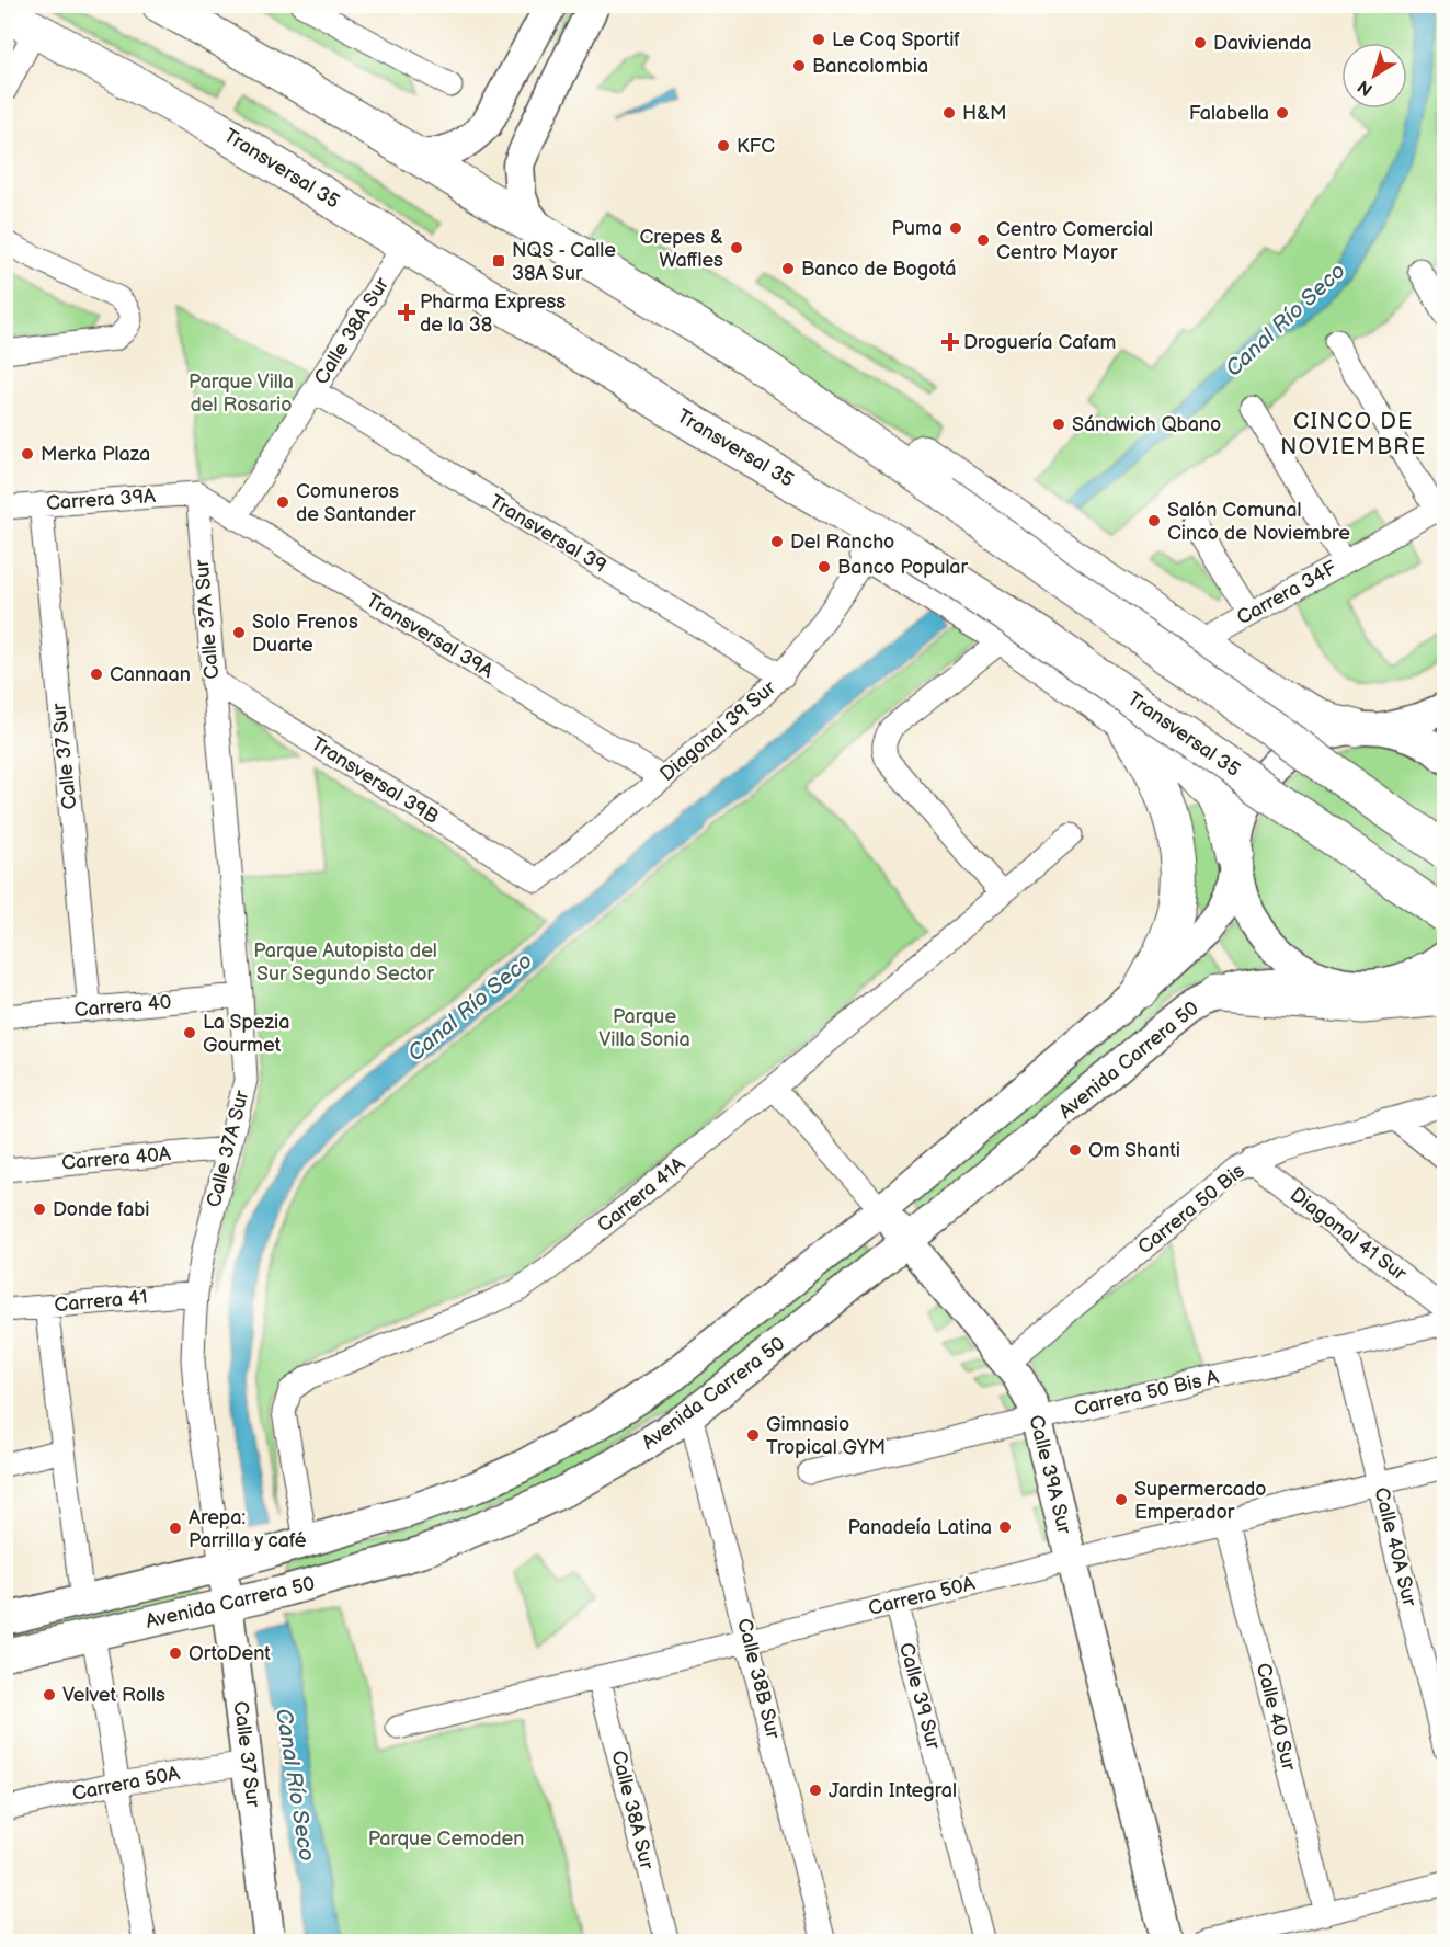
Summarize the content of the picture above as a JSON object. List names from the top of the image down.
{
  "streets": {
    "highway": ["Transversal 35"],
    "main road": ["Calle 37 Sur", "Avenida Carrera 50", "Calle 39A Sur"],
    "street": [
      "Calle 38A Sur",
      "Carrera 39A",
      "Transversal 39",
      "Carrera 34F",
      "Calle 37A Sur",
      "Transversal 39A",
      "Diagonal 39 Sur",
      "Transversal 39B",
      "Carrera 40",
      "Carrera 40A",
      "Carrera 41A",
      "Carrera 50 Bis",
      "Diagonal 41 Sur",
      "Carrera 41",
      "Carrera 50 Bis A",
      "Calle 40A Sur",
      "Carrera 50A",
      "Calle 38B Sur",
      "Calle 39 Sur",
      "Calle 40 Sur"
    ]
  },
  "crossings": [
    ["Transversal 35", "Calle 38A Sur"],
    ["Calle 38A Sur", "Transversal 39"],
    ["Calle 38A Sur", "Transversal 39A"],
    ["Calle 38A Sur", "Carrera 50A"],
    ["Carrera 39A", "Calle 37A Sur"],
    ["Carrera 39A", "Transversal 39A"],
    ["Carrera 39A", "Calle 37 Sur"],
    ["Transversal 39", "Diagonal 39 Sur"],
    ["Calle 37A Sur", "Transversal 39A"],
    ["Calle 37A Sur", "Calle 37 Sur"],
    ["Calle 37A Sur", "Transversal 39B"],
    ["Calle 37A Sur", "Carrera 40"],
    ["Calle 37A Sur", "Avenida Carrera 50"],
    ["Calle 37A Sur", "Carrera 40A"],
    ["Calle 37A Sur", "Carrera 41"],
    ["Transversal 39A", "Diagonal 39 Sur"],
    ["Diagonal 39 Sur", "Transversal 39B"],
    ["Calle 37 Sur", "Carrera 40"],
    ["Calle 37 Sur", "Avenida Carrera 50"],
    ["Calle 37 Sur", "Carrera 50A"],
    ["Avenida Carrera 50", "Carrera 41A"],
    ["Avenida Carrera 50", "Calle 39A Sur"],
    ["Avenida Carrera 50", "Calle 38B Sur"],
    ["Carrera 41A", "Calle 39A Sur"],
    ["Carrera 50 Bis", "Diagonal 41 Sur"],
    ["Carrera 50 Bis", "Calle 39A Sur"],
    ["Carrera 50 Bis A", "Calle 39A Sur"],
    ["Carrera 50 Bis A", "Calle 40A Sur"],
    ["Calle 39A Sur", "Carrera 50A"],
    ["Calle 40A Sur", "Carrera 50A"],
    ["Carrera 50A", "Calle 38B Sur"],
    ["Carrera 50A", "Calle 39 Sur"],
    ["Carrera 50A", "Calle 40 Sur"]
  ],
  "districts": ["CINCO DE NOVIEMBRE"],
  "water": ["Canal Río Seco"],
  "parks": [
    "Parque Villa del Rosario",
    "Parque Autopista del Sur Segundo Sector",
    "Parque Villa Sonia",
    "Parque Cemoden"
  ],
  "places": {
    "other": [
      "Le Coq Sportif",
      "Davivienda",
      "Bancolombia",
      "H&M",
      "Falabella",
      "KFC",
      "Puma",
      "Centro Comercial Centro Mayor",
      "Crepes & Waffles",
      "Banco de Bogotá",
      "Sándwich Qbano",
      "Merka Plaza",
      "Comuneros de Santander",
      "Salón Comunal Cinco de Noviembre",
      "Del Rancho",
      "Banco Popular",
      "Solo Frenos Duarte",
      "Cannaan",
      "La Spezia Gourmet",
      "Om Shanti",
      "Donde fabi",
      "Gimnasio Tropical GYM",
      "Supermercado Emperador",
      "Panadeía Latina",
      "Arepa: Parrilla y café",
      "OrtoDent",
      "Velvet Rolls",
      "Jardin Integral"
    ],
    "transit": ["NQS - Calle 38A Sur"],
    "health": ["Pharma Express de la 38", "Droguería Cafam"]
  },
  "north": "bottom left"
}
